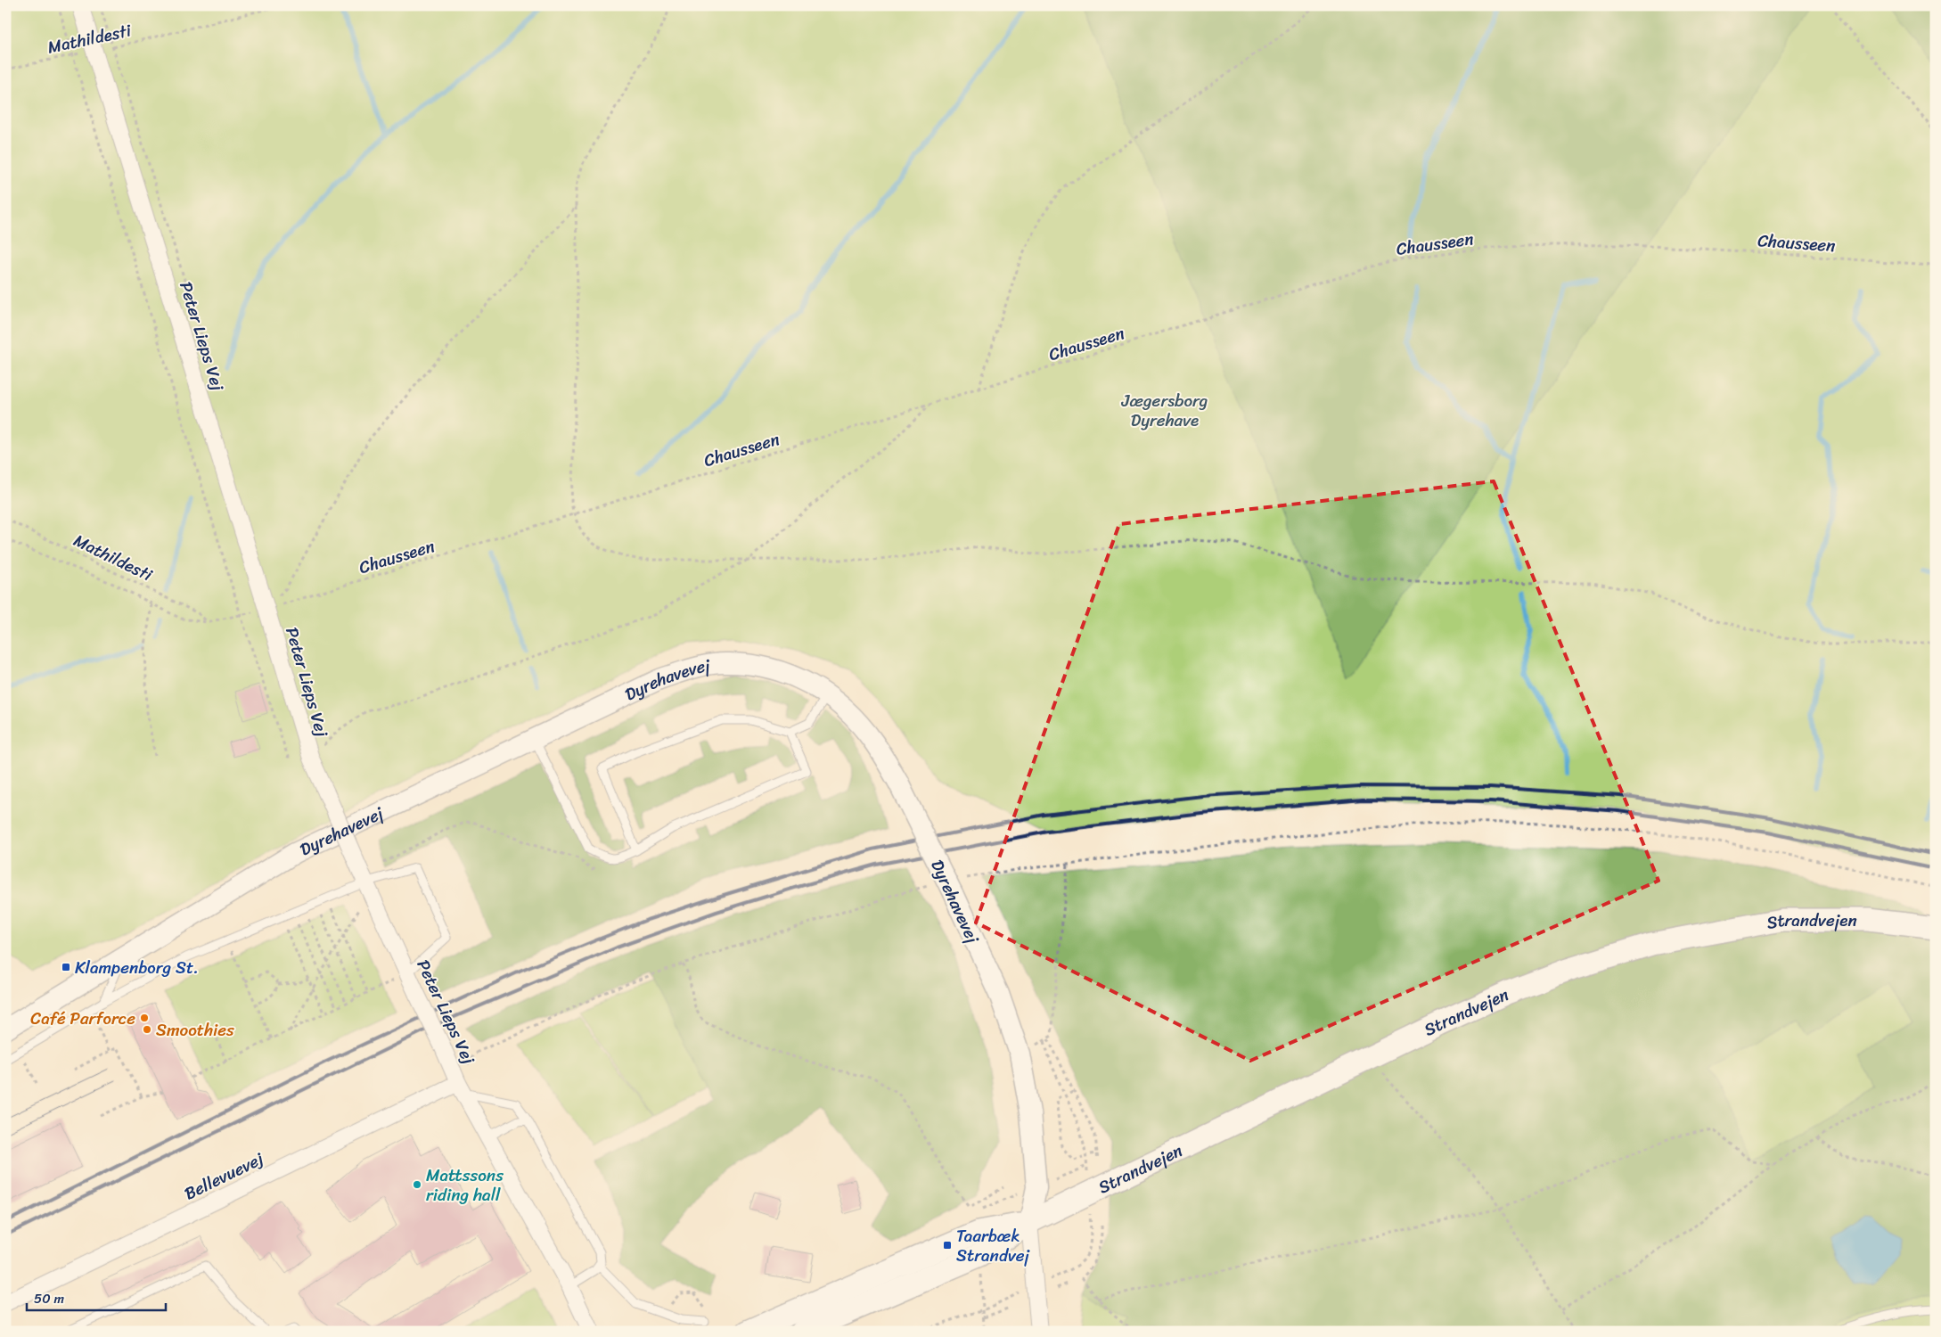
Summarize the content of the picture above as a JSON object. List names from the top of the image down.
{
  "streets": {
    "main road": ["Strandvejen"],
    "street": ["Peter Lieps Vej", "Dyrehavevej", "Bellevuevej"],
    "path": ["Mathildesti", "Chausseen"]
  },
  "crossings": [
    ["Mathildesti", "Chausseen"],
    ["Mathildesti", "Peter Lieps Vej"],
    ["Chausseen", "Peter Lieps Vej"],
    ["Peter Lieps Vej", "Bellevuevej"],
    ["Dyrehavevej", "Strandvejen"]
  ],
  "parks": ["Jægersborg Dyrehave"],
  "places": {
    "transit": ["Klampenborg St.", "Taarbæk Strandvej"],
    "other": ["Café Parforce", "Smoothies", "Mattssons riding hall"]
  },
  "scale_bar": "50 m"
}
